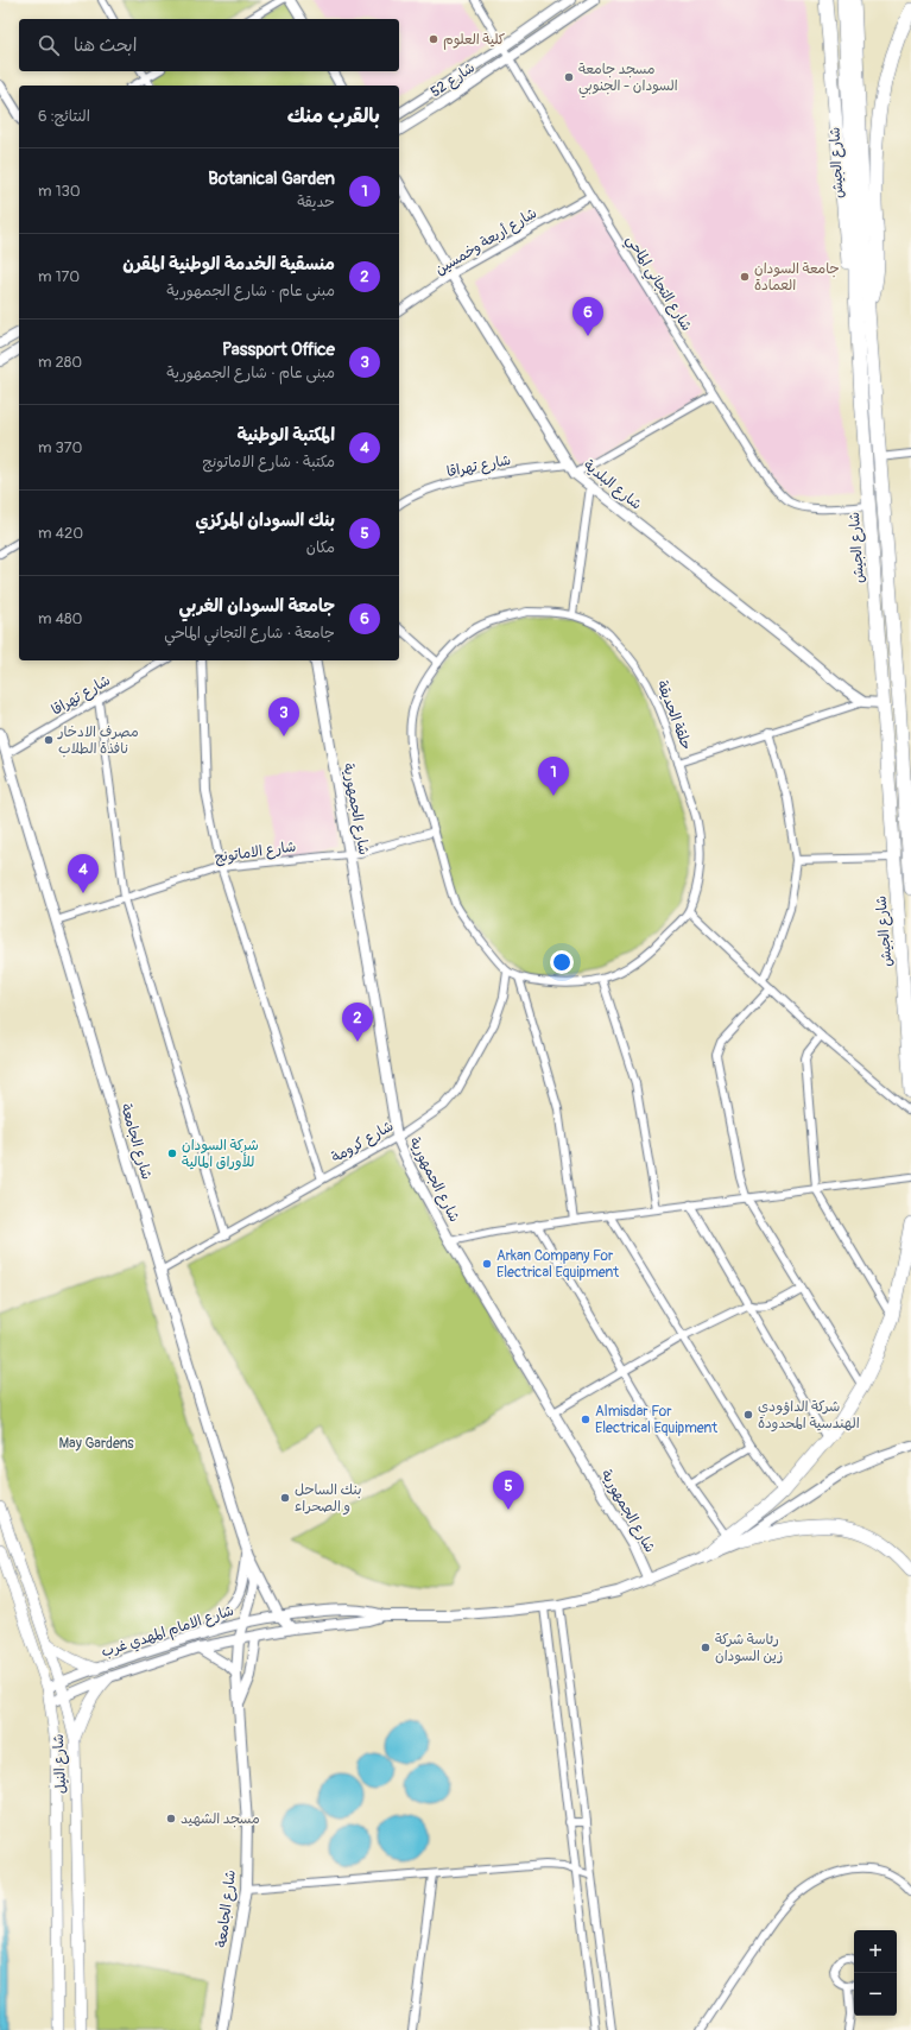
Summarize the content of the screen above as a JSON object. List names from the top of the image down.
{
  "streets": {
    "highway": ["شارع الجيش"],
    "main road": [
      "شارع 52",
      "شارع البلدية",
      "شارع الجمهورية",
      "شارع الجامعة",
      "شارع الامام المهدي غرب",
      "شارع النيل"
    ],
    "street": [
      "شارع أربعة وخمسين",
      "شارع التجاني الماحي",
      "شارع تهراقا",
      "حلقة الحديقة",
      "شارع الاماتونج",
      "شارع كرومة"
    ]
  },
  "crossings": [
    ["شارع 52", "شارع التجاني الماحي"],
    ["شارع الجيش", "شارع التجاني الماحي"],
    ["شارع أربعة وخمسين", "شارع التجاني الماحي"],
    ["شارع أربعة وخمسين", "شارع البلدية"],
    ["شارع تهراقا", "شارع البلدية"],
    ["شارع تهراقا", "شارع الجامعة"],
    ["حلقة الحديقة", "شارع الاماتونج"],
    ["حلقة الحديقة", "شارع كرومة"],
    ["شارع الجمهورية", "شارع الاماتونج"],
    ["شارع الجمهورية", "شارع كرومة"],
    ["شارع الجمهورية", "شارع الامام المهدي غرب"],
    ["شارع الاماتونج", "شارع الجامعة"],
    ["شارع الجامعة", "شارع كرومة"],
    ["شارع الجامعة", "شارع الامام المهدي غرب"],
    ["شارع الامام المهدي غرب", "شارع النيل"]
  ],
  "parks": ["May Gardens"],
  "places": [
    "كلية العلوم",
    "مسجد جامعة السودان - الجنوبي",
    "جامعة السودان العمادة",
    "مصرف الادخار نافذة الطلاب",
    "شركة السودان للأوراق المالية",
    "Arkan Company For Electrical Equipment",
    "شركة الداؤودي الهندسية المحدودة",
    "Almisdar For Electrical Equipment",
    "بنك الساحل و الصحراء",
    "رئاسة شركة زين السودان",
    "مسجد الشهيد"
  ],
  "page": {
    "search": "ابحث هنا",
    "heading": ["بالقرب منك", "النتائج: 6"],
    "list": [
      {
        "mark": "1",
        "name": "Botanical Garden",
        "note": "حديقة",
        "value": "130 m"
      },
      {
        "mark": "2",
        "name": "منسقية الخدمة الوطنية المقرن",
        "note": "مبنى عام · شارع الجمهورية",
        "value": "170 m"
      },
      {
        "mark": "3",
        "name": "Passport Office",
        "note": "مبنى عام · شارع الجمهورية",
        "value": "280 m"
      },
      {
        "mark": "4",
        "name": "المكتبة الوطنية",
        "note": "مكتبة · شارع الاماتونج",
        "value": "370 m"
      },
      {
        "mark": "5",
        "name": "بنك السودان المركزي",
        "note": "مكان",
        "value": "420 m"
      },
      {
        "mark": "6",
        "name": "جامعة السودان الغربي",
        "note": "جامعة · شارع التجاني الماحي",
        "value": "480 m"
      }
    ],
    "pins": [
      "6",
      "3",
      "1",
      "4",
      "2",
      "5"
    ],
    "map_buttons": ["+", "−"]
  }
}
